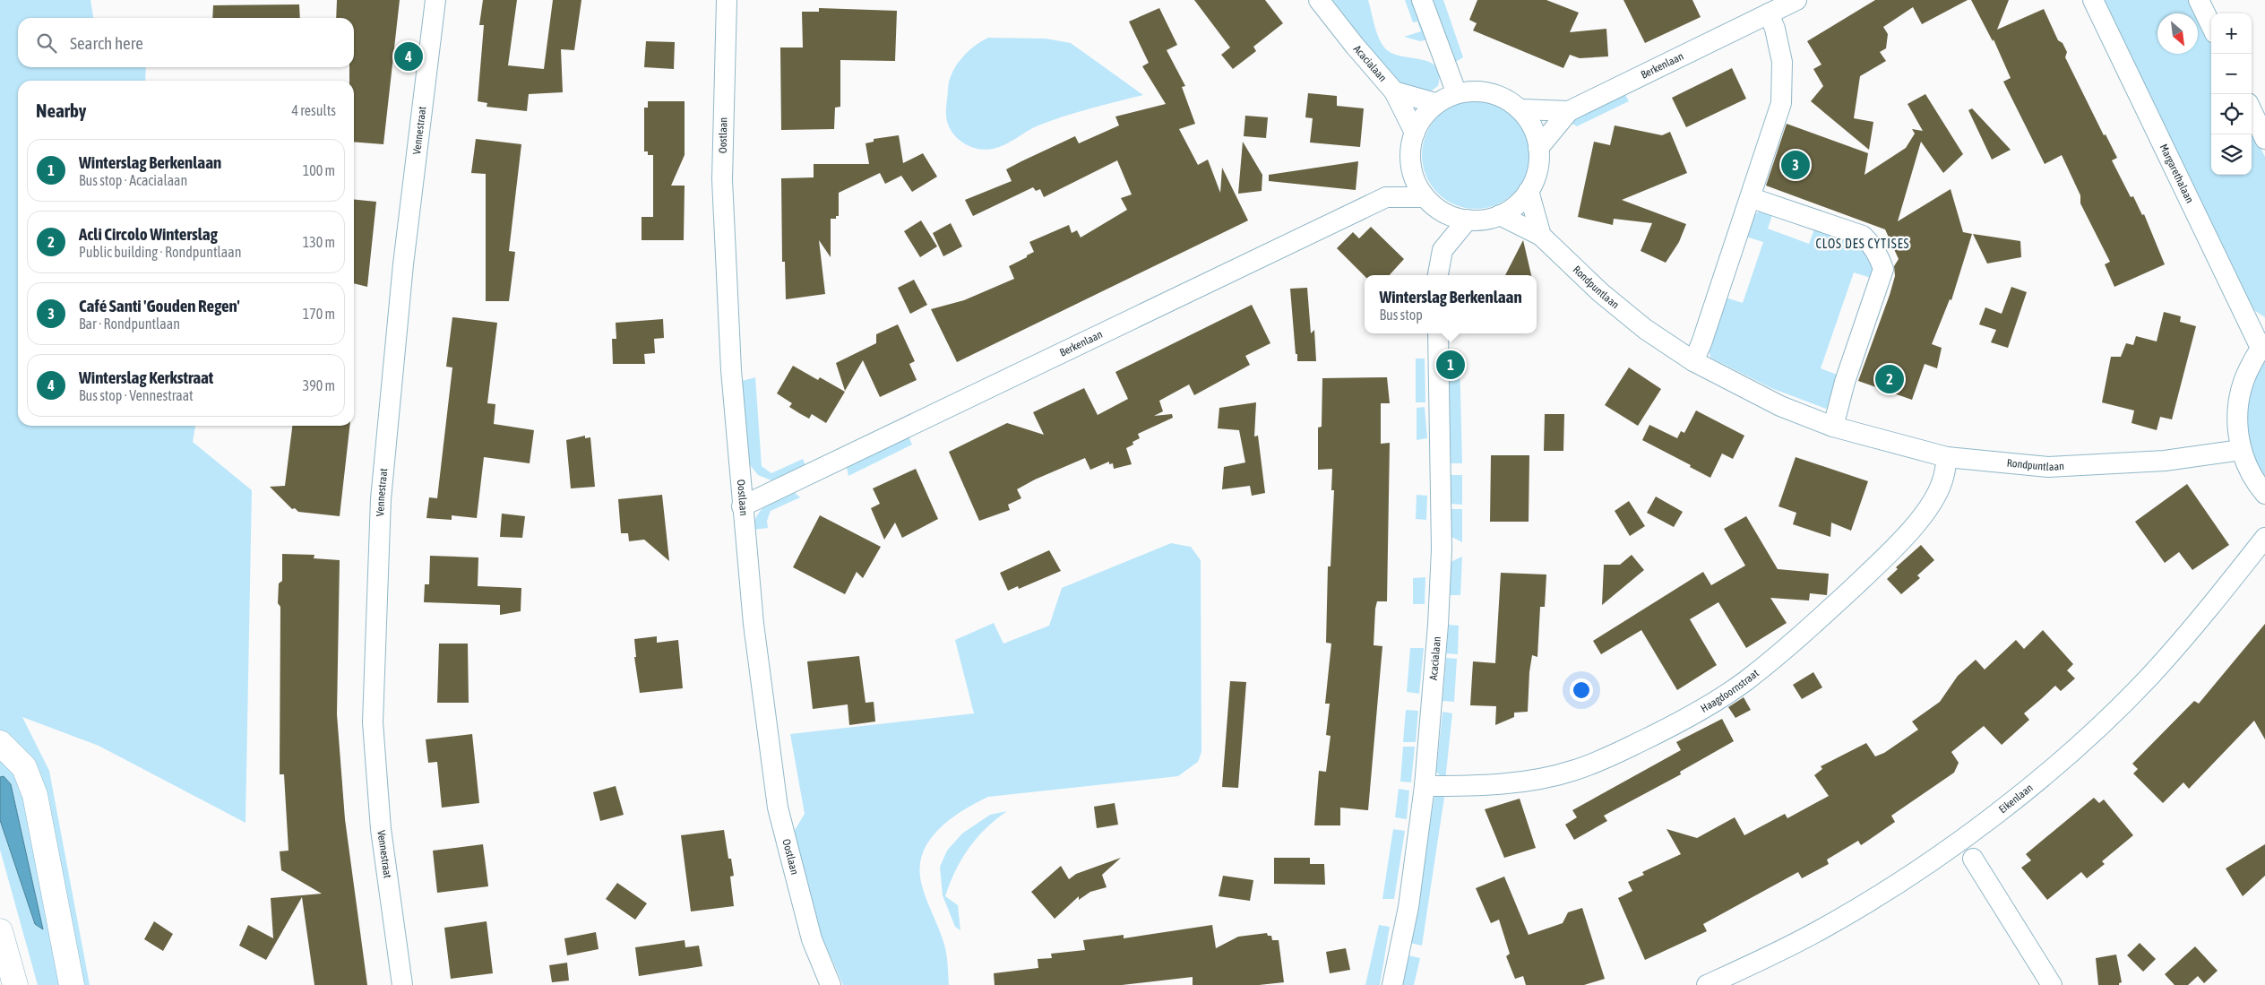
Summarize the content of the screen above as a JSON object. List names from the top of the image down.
{
  "streets": {
    "street": [
      "Acacialaan",
      "Berkenlaan",
      "Vennestraat",
      "Oostlaan",
      "Margarethalaan",
      "Rondpuntlaan",
      "Haagdoornstraat",
      "Eikenlaan"
    ]
  },
  "crossings": [
    ["Acacialaan", "Berkenlaan"],
    ["Acacialaan", "Haagdoornstraat"],
    ["Berkenlaan", "Oostlaan"],
    ["Margarethalaan", "Rondpuntlaan"],
    ["Rondpuntlaan", "Haagdoornstraat"]
  ],
  "districts": ["CLOS DES CYTISES"],
  "north": "bottom right",
  "page": {
    "map_buttons": ["+", "−"],
    "search": "Search here",
    "pins": [
      "4",
      "3",
      "1",
      "2"
    ],
    "heading": ["Nearby", "4 results"],
    "list": [
      {
        "mark": "1",
        "name": "Winterslag Berkenlaan",
        "note": "Bus stop · Acacialaan",
        "value": "100 m"
      },
      {
        "mark": "2",
        "name": "Acli Circolo Winterslag",
        "note": "Public building · Rondpuntlaan",
        "value": "130 m"
      },
      {
        "mark": "3",
        "name": "Café Santi 'Gouden Regen'",
        "note": "Bar · Rondpuntlaan",
        "value": "170 m"
      },
      {
        "mark": "4",
        "name": "Winterslag Kerkstraat",
        "note": "Bus stop · Vennestraat",
        "value": "390 m"
      }
    ],
    "popup": ["Winterslag Berkenlaan", "Bus stop"]
  }
}
